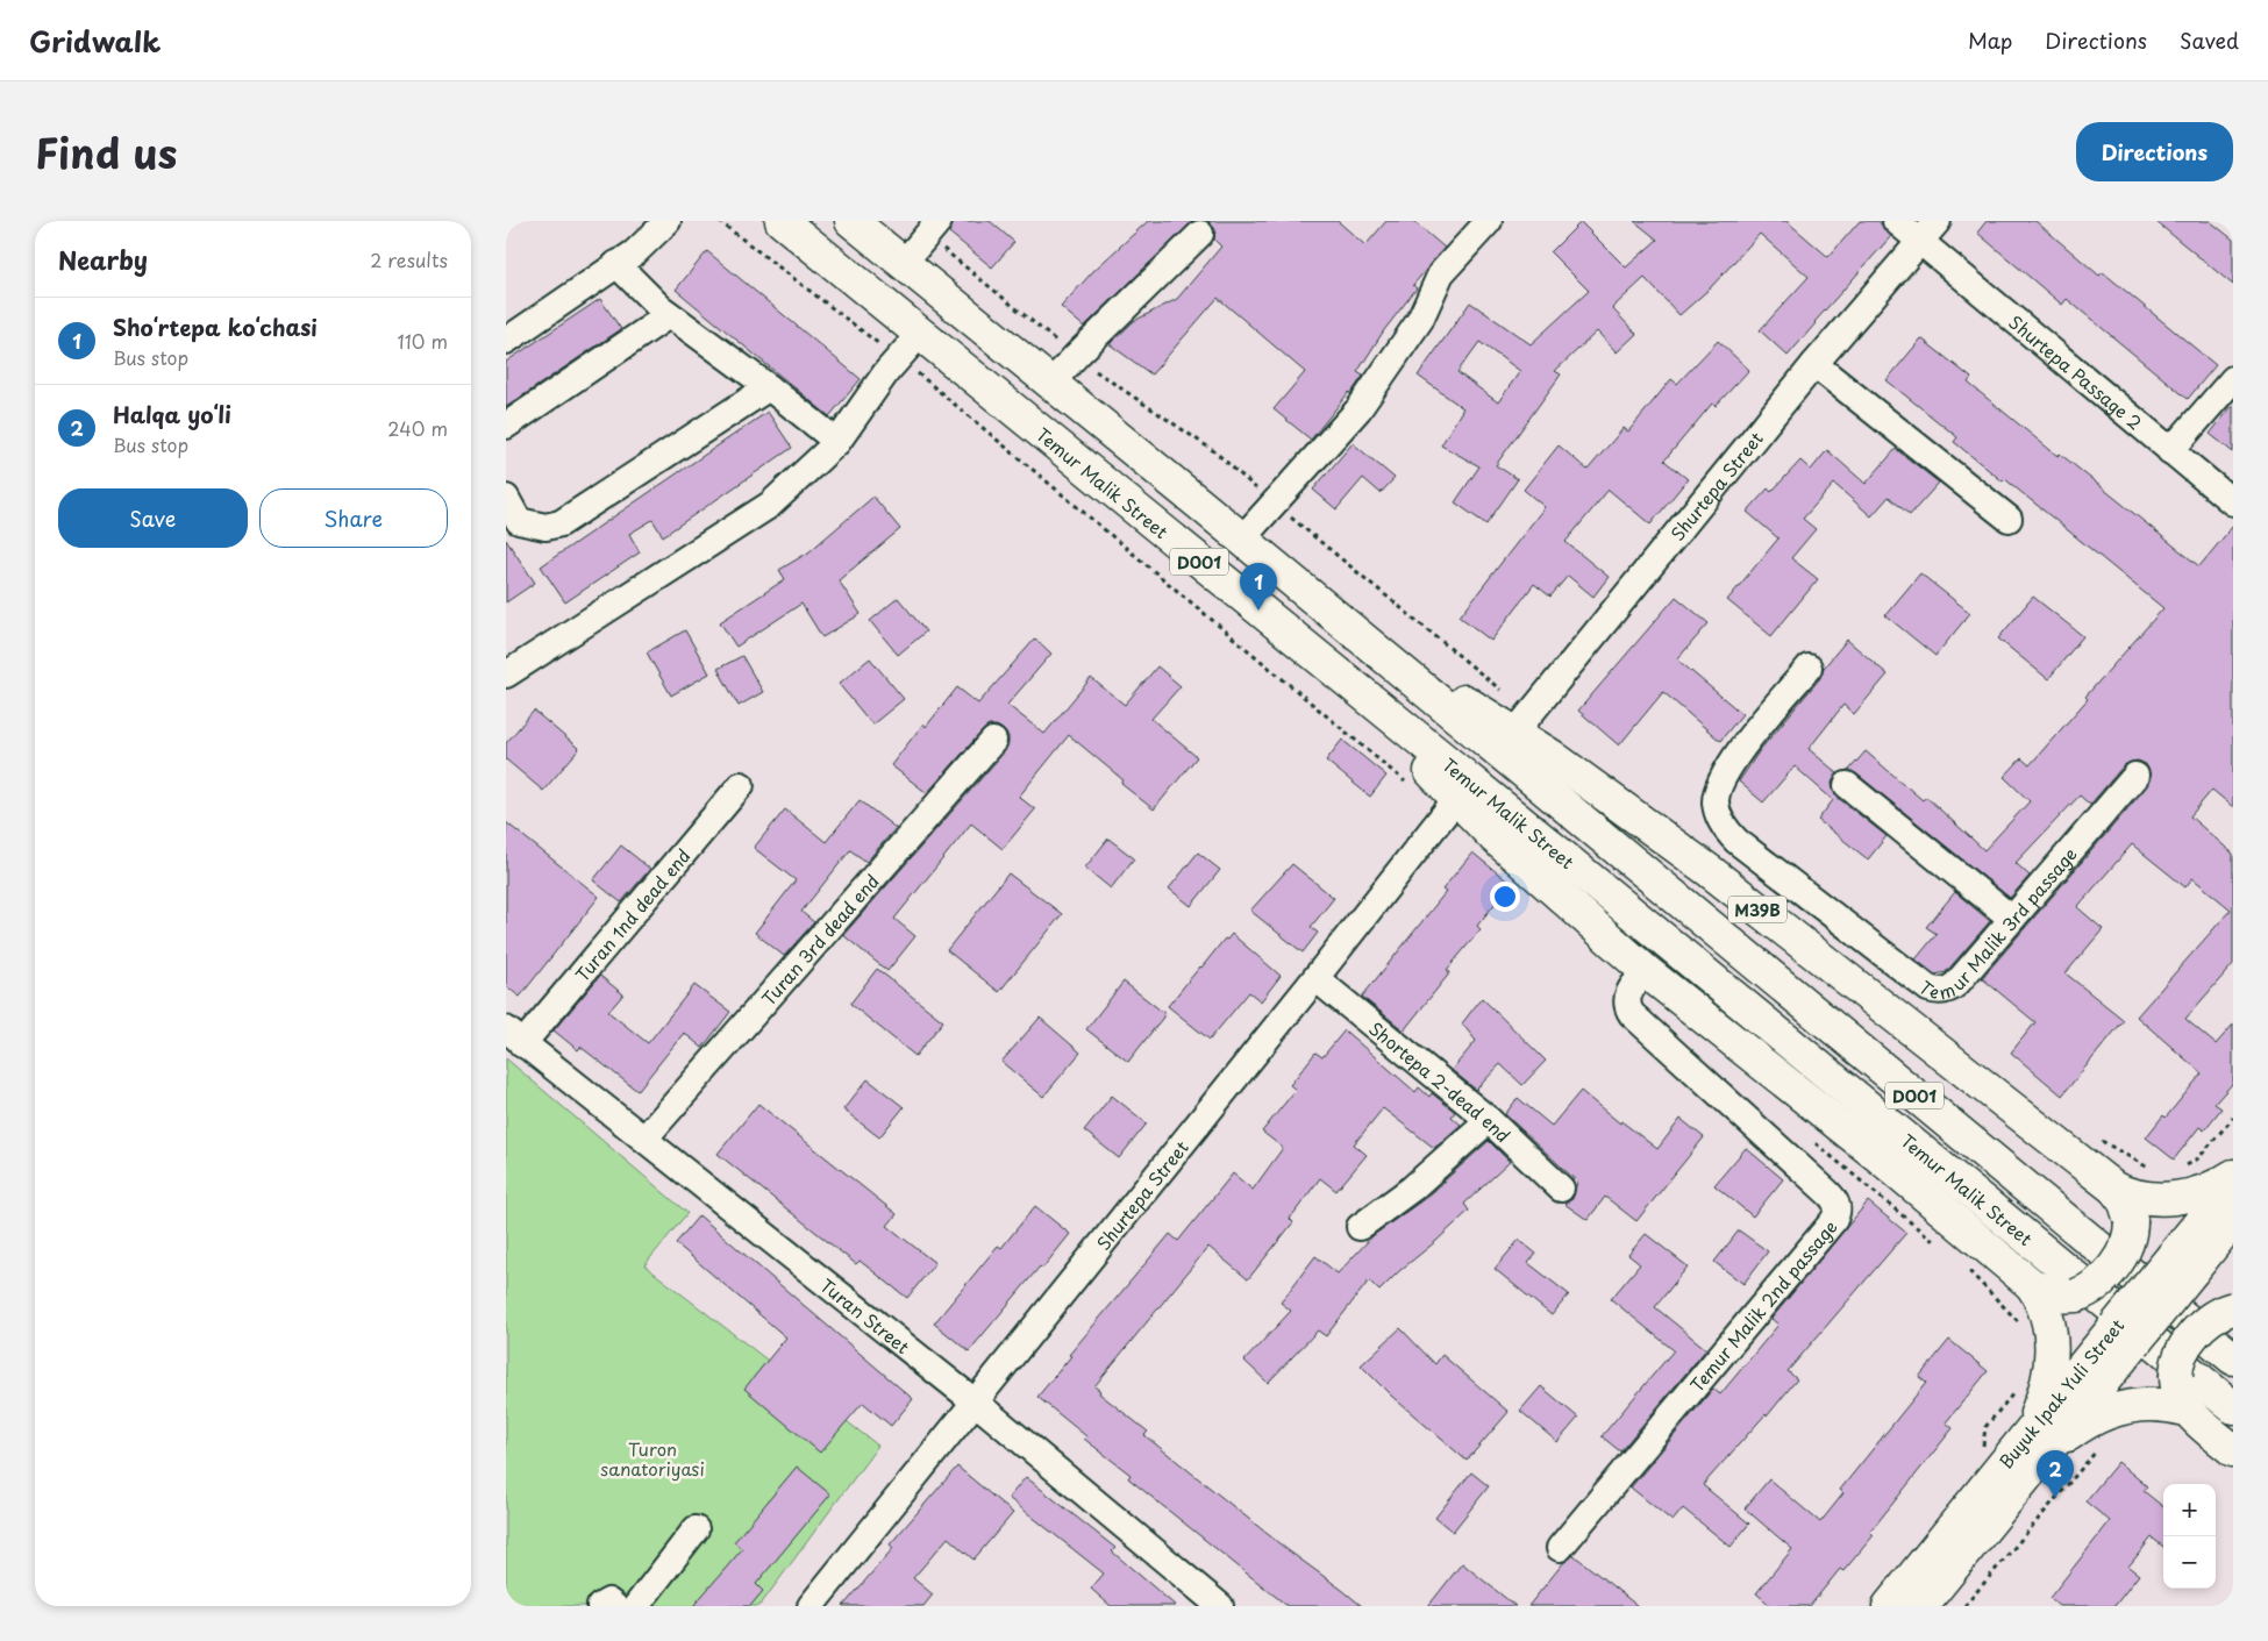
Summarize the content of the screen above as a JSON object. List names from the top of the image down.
{
  "streets": {
    "main road": [
      "Temur Malik Street",
      "D001",
      "M39B",
      "Buyuk Ipak Yuli Street"
    ],
    "street": [
      "Shurtepa Passage 2",
      "Shurtepa Street",
      "Temur Malik 3rd passage",
      "Turаn 1nd dead end",
      "Turan 3rd dead end",
      "Shortepa 2-dead end",
      "Temur Malik 2nd passage",
      "Turan Street"
    ]
  },
  "crossings": [
    ["Shurtepa Passage 2", "Shurtepa Street"],
    ["Temur Malik Street", "Shurtepa Street"],
    ["Temur Malik Street", "M39B"],
    ["Shurtepa Street", "M39B"],
    ["Shurtepa Street", "Shortepa 2-dead end"],
    ["Shurtepa Street", "Turan Street"],
    ["Turаn 1nd dead end", "Turan Street"],
    ["Turan 3rd dead end", "Turan Street"]
  ],
  "parks": ["Turon sanatoriyasi"],
  "page": {
    "header": "Gridwalk",
    "nav": ["Map", "Directions", "Saved"],
    "title": "Find us",
    "buttons": [
      "Directions",
      ["Save", "Share"]
    ],
    "heading": ["Nearby", "2 results"],
    "list": [
      {
        "mark": "1",
        "name": "Shoʻrtepa koʻchasi",
        "note": "Bus stop",
        "value": "110 m"
      },
      {
        "mark": "2",
        "name": "Halqa yoʻli",
        "note": "Bus stop",
        "value": "240 m"
      }
    ],
    "pins": ["1", "2"],
    "map_buttons": ["+", "−"]
  }
}
